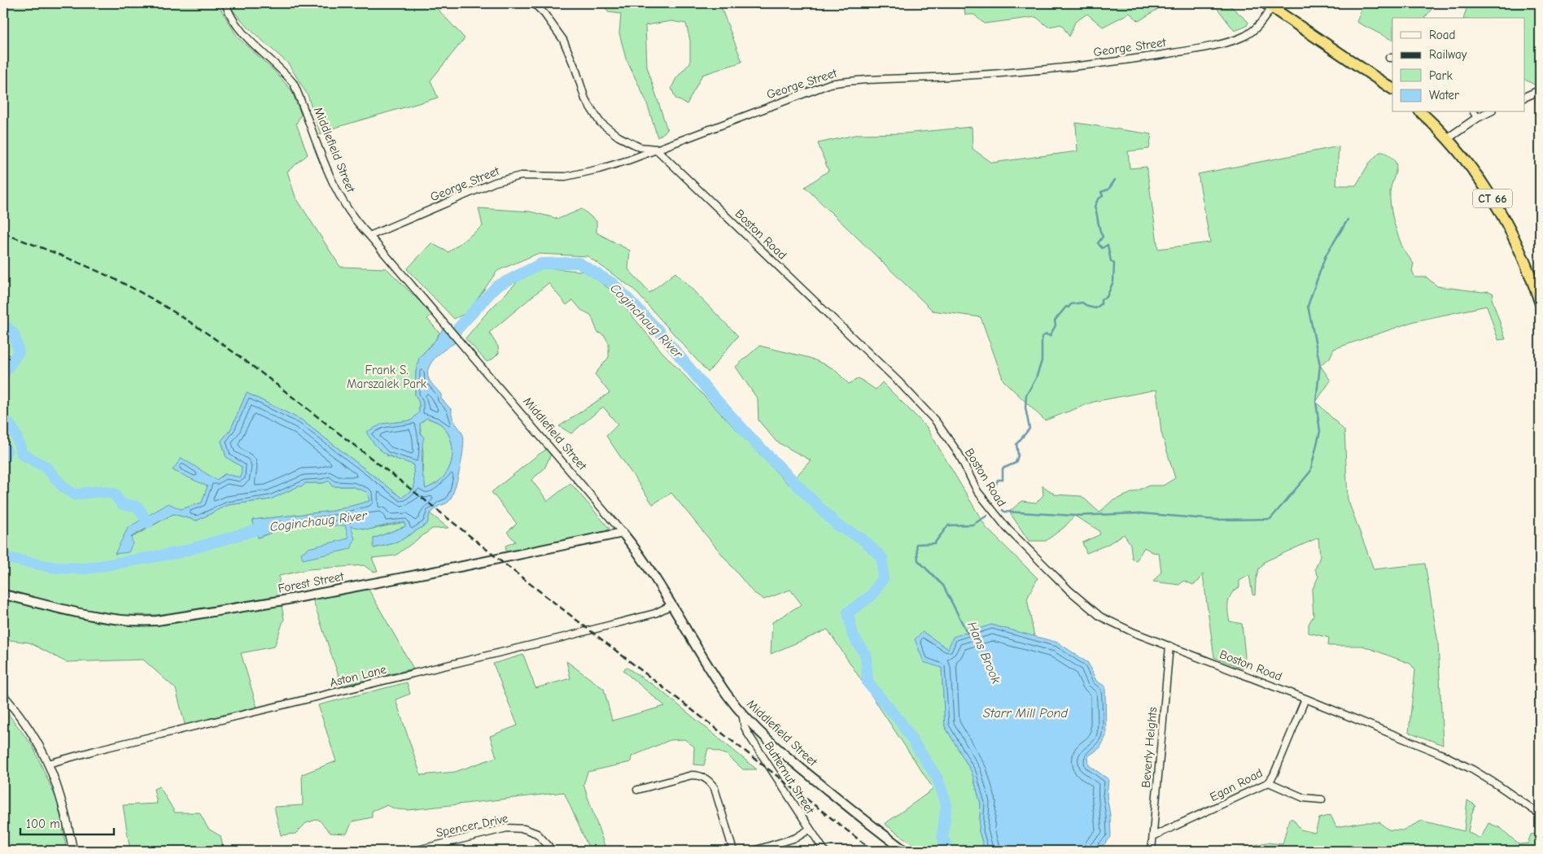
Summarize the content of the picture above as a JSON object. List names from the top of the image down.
{
  "streets": {
    "highway": ["CT 66"],
    "main road": ["Middlefield Street", "Forest Street"],
    "street": [
      "George Street",
      "Boston Road",
      "Aston Lane",
      "Beverly Heights",
      "Butternut Street",
      "Egan Road",
      "Spencer Drive"
    ]
  },
  "crossings": [
    ["George Street", "Middlefield Street"],
    ["George Street", "Boston Road"],
    ["Middlefield Street", "Forest Street"],
    ["Middlefield Street", "Aston Lane"],
    ["Middlefield Street", "Butternut Street"],
    ["Boston Road", "Beverly Heights"],
    ["Boston Road", "Egan Road"],
    ["Beverly Heights", "Egan Road"]
  ],
  "water": ["Coginchaug River", "Hans Brook", "Starr Mill Pond"],
  "parks": ["Frank S. Marszalek Park"],
  "legend": [
    "Road",
    "Railway",
    "Park",
    "Water"
  ],
  "scale_bar": "100 m"
}
